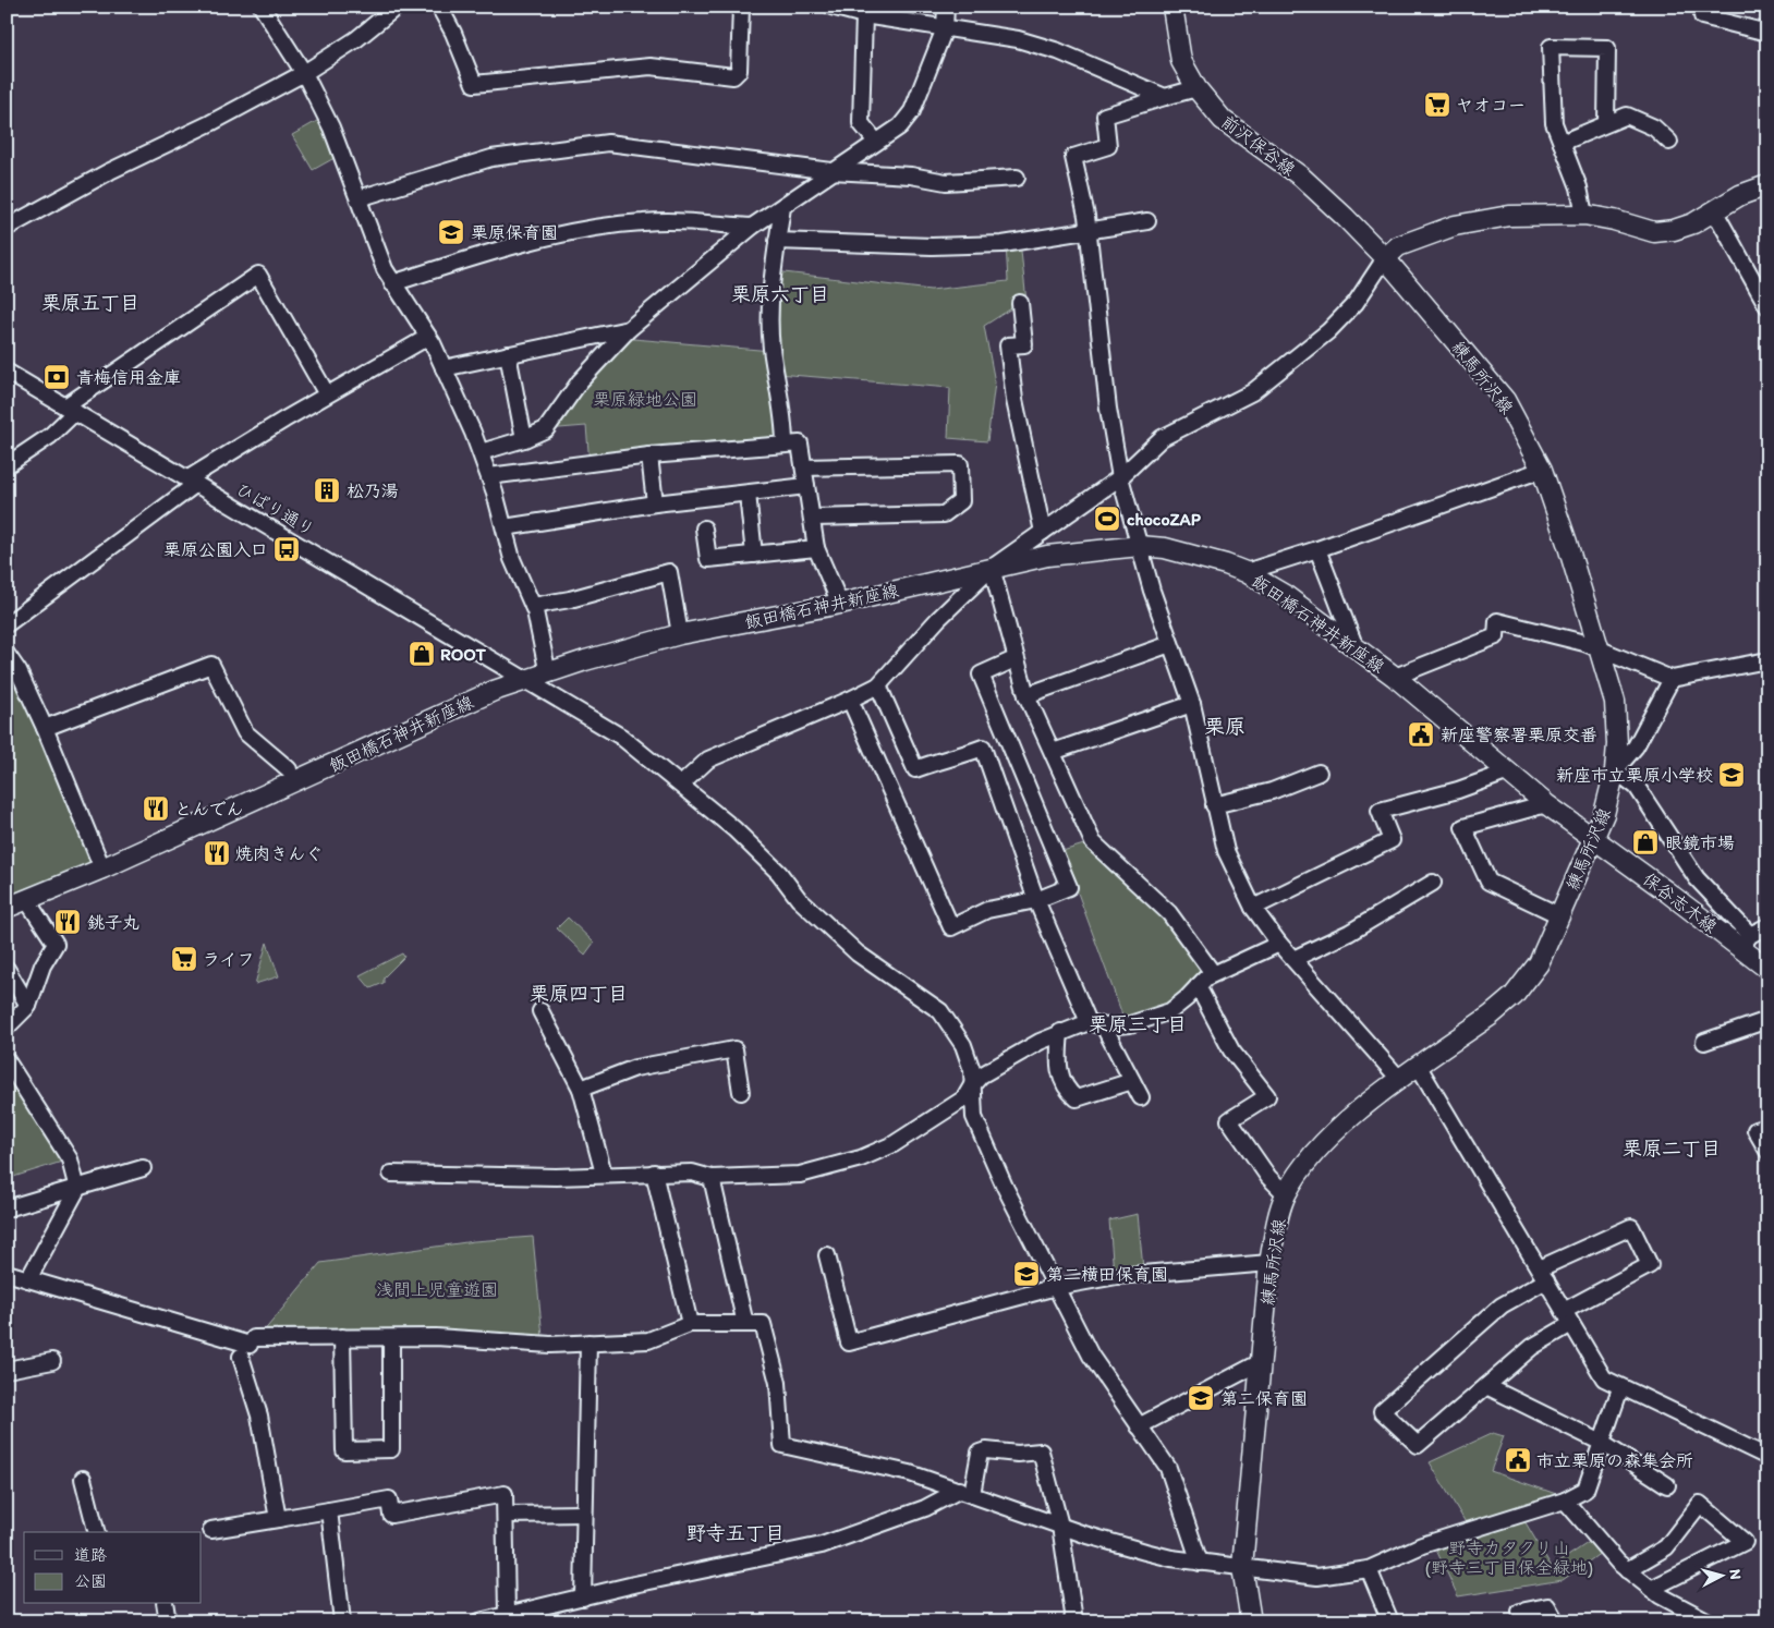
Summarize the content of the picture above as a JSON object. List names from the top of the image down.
{
  "streets": {
    "main road": [
      "前沢保谷線",
      "練馬所沢線",
      "飯田橋石神井新座線",
      "保谷志木線"
    ],
    "street": ["ひばり通り"]
  },
  "crossings": [
    ["前沢保谷線", "練馬所沢線"],
    ["練馬所沢線", "飯田橋石神井新座線"],
    ["練馬所沢線", "保谷志木線"],
    ["ひばり通り", "飯田橋石神井新座線"],
    ["飯田橋石神井新座線", "保谷志木線"]
  ],
  "districts": [
    "栗原六丁目",
    "栗原五丁目",
    "栗原",
    "栗原四丁目",
    "栗原三丁目",
    "栗原二丁目",
    "野寺五丁目"
  ],
  "parks": ["栗原緑地公園", "浅間上児童遊園", "野寺カタクリ山 (野寺三丁目保全緑地)"],
  "places": {
    "supermarket": ["ヤオコー", "ライフ"],
    "school or university": [
      "栗原保育園",
      "新座市立栗原小学校",
      "第二横田保育園",
      "第二保育園"
    ],
    "bank": ["青梅信用金庫"],
    "building": ["松乃湯"],
    "sports": ["chocoZAP"],
    "bus stop": ["栗原公園入口"],
    "shop": ["ROOT", "眼鏡市場"],
    "public building": ["新座警察署栗原交番", "市立栗原の森集会所"],
    "restaurant": ["とんでん", "焼肉きんぐ", "銚子丸"]
  },
  "legend": ["道路", "公園"],
  "north": "right"
}
